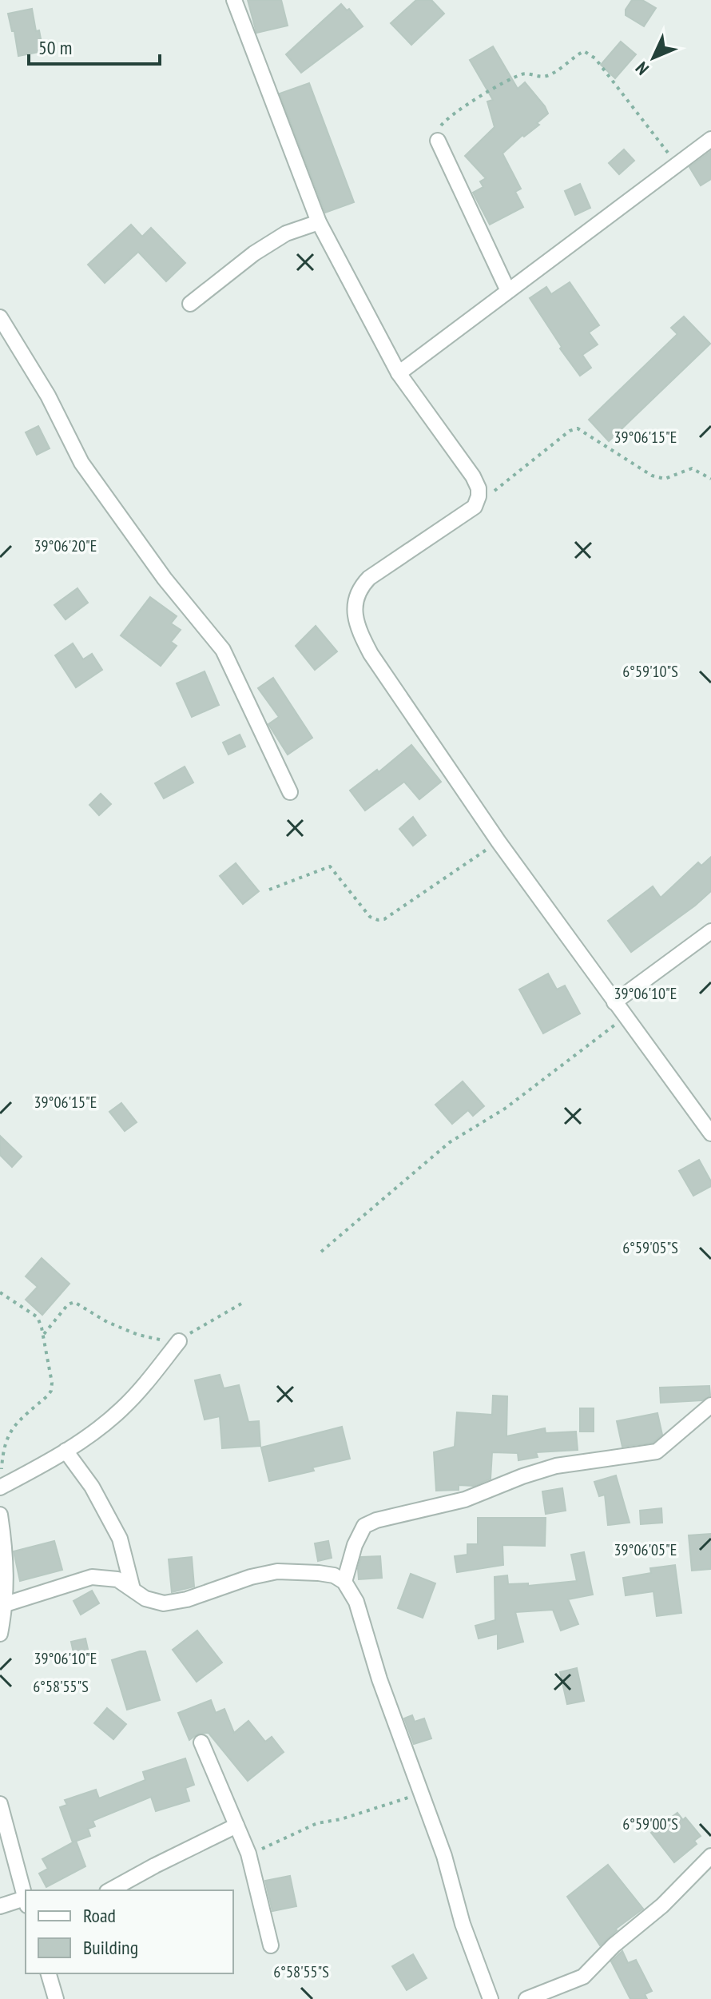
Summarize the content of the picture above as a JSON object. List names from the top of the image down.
{
  "legend": ["Road", "Building"],
  "scale_bar": "50 m",
  "north": "bottom left",
  "coordinates": [
    "39°06'15\"E",
    "39°06'20\"E",
    "6°59'10\"S",
    "39°06'10\"E",
    "6°59'05\"S",
    "39°06'05\"E",
    "6°58'55\"S",
    "6°59'00\"S"
  ]
}
